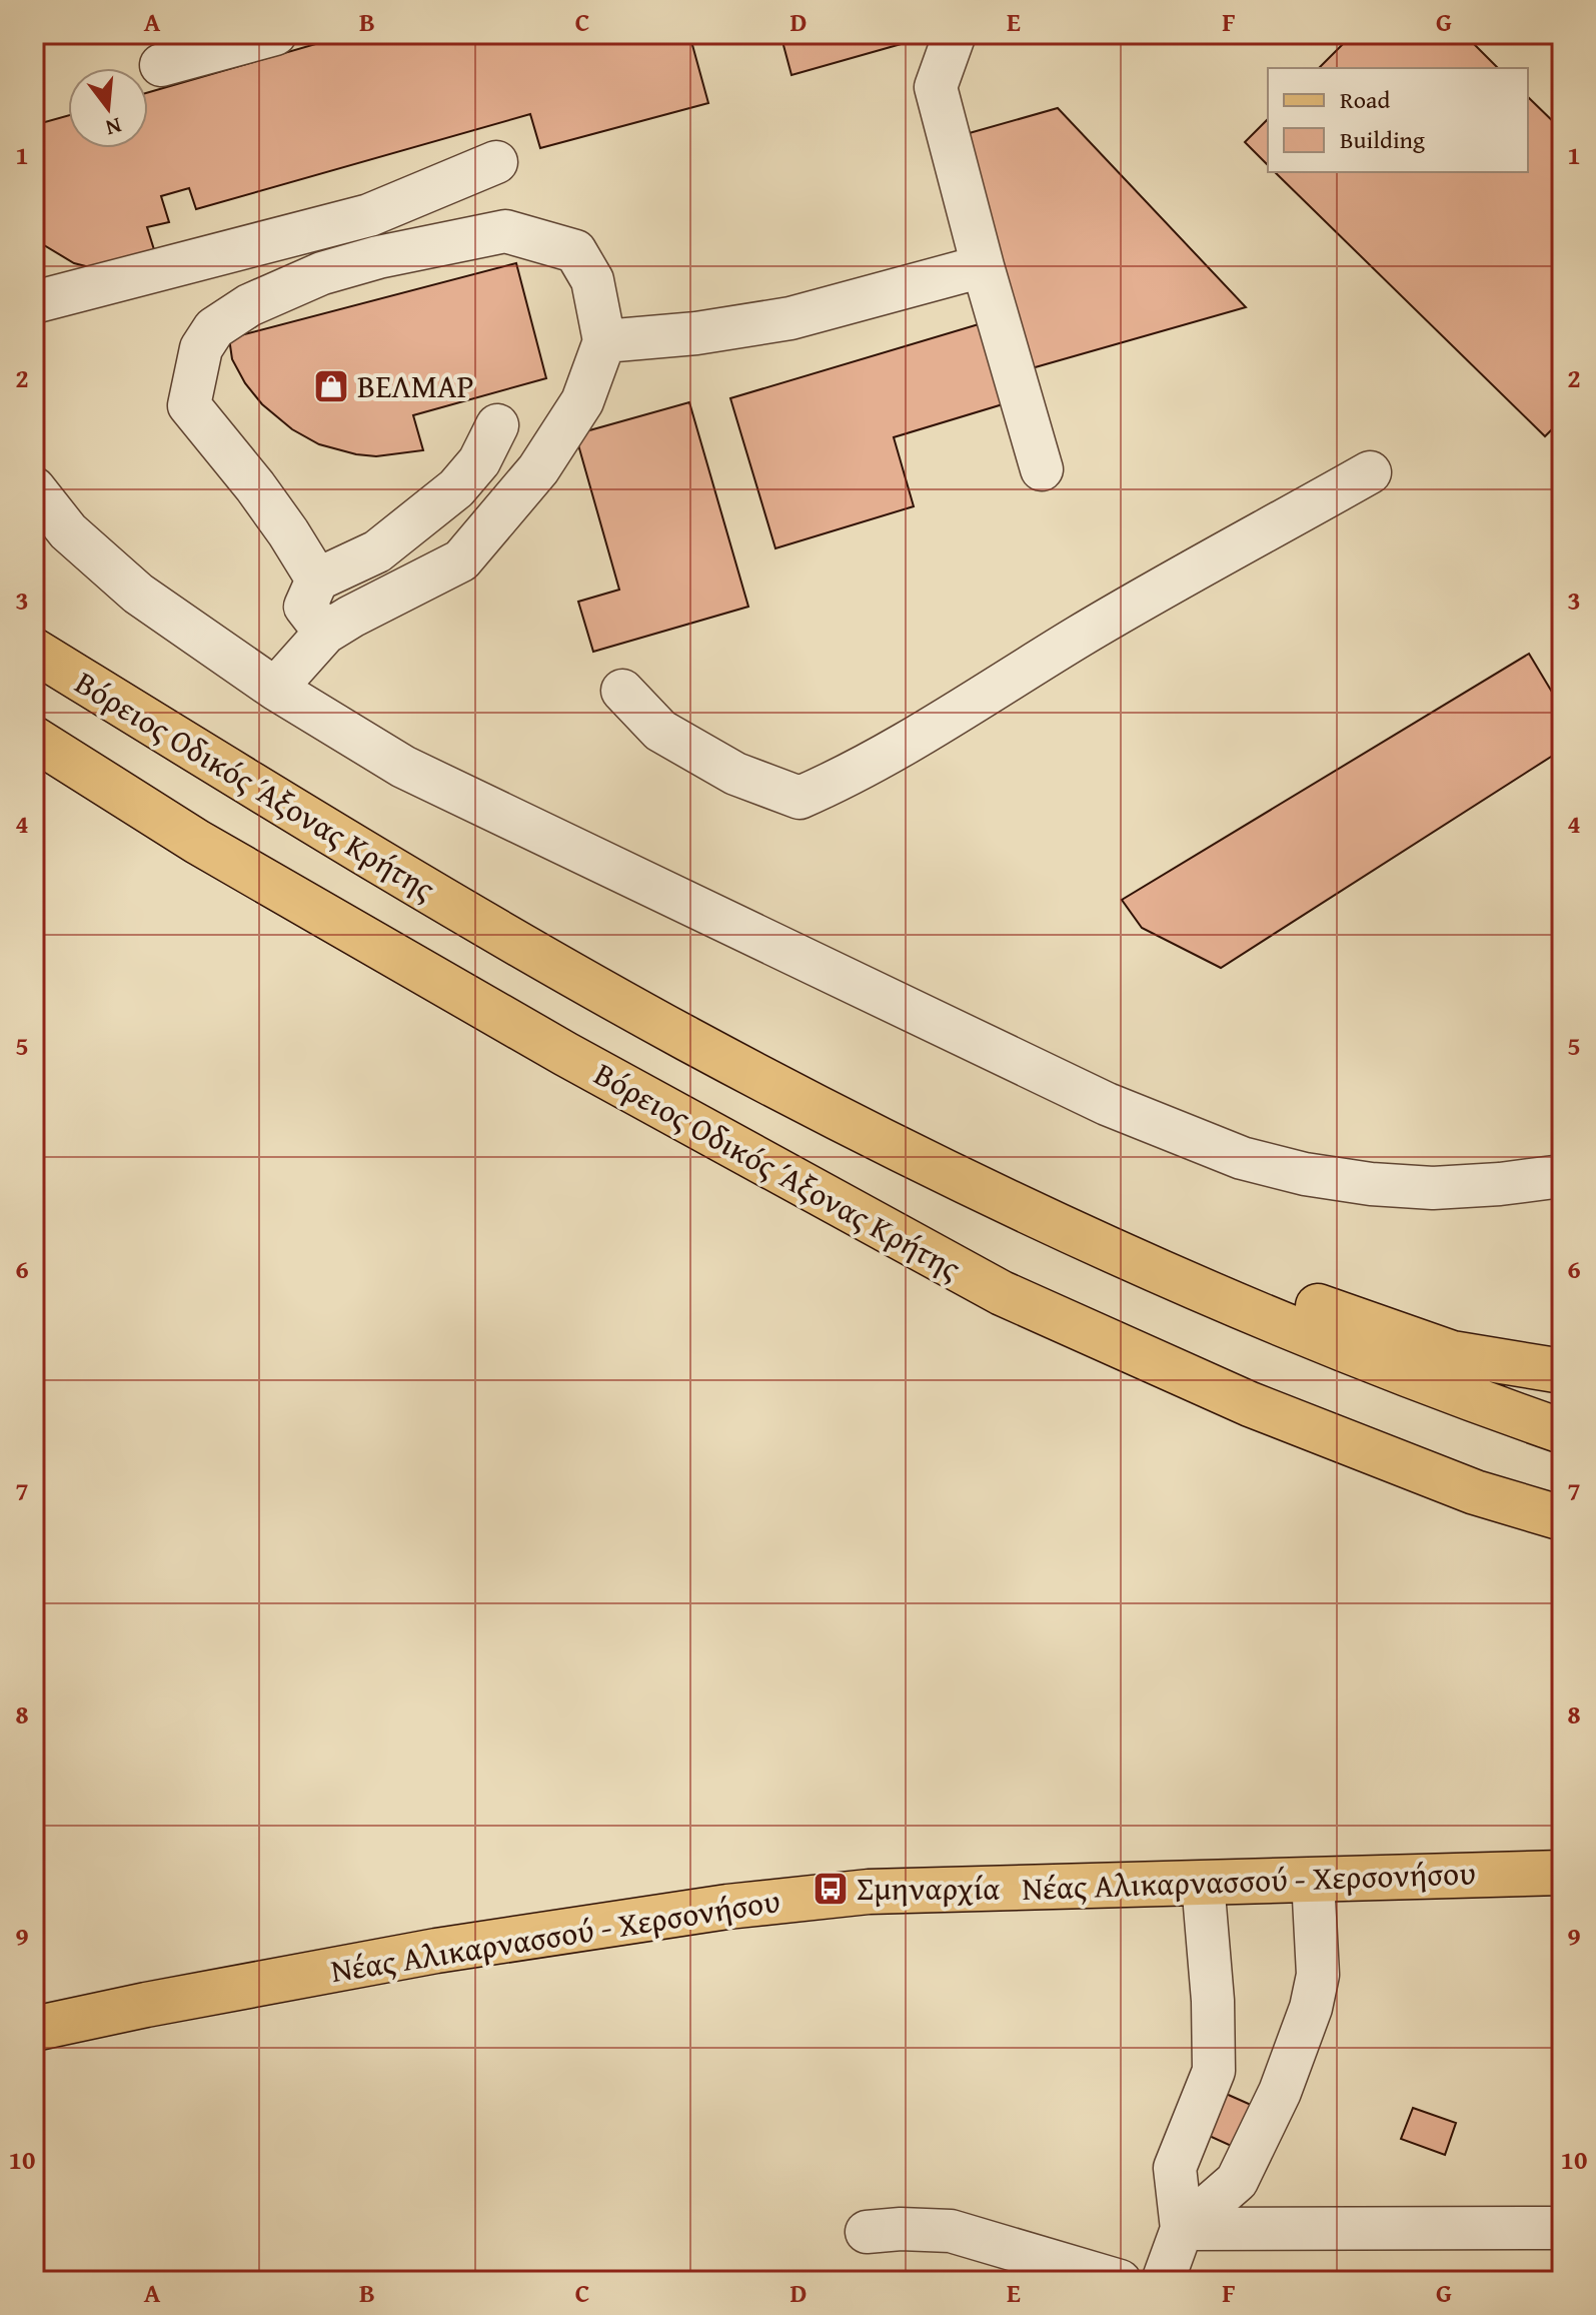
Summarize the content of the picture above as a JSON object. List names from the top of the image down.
{
  "streets": {
    "main road": ["Βόρειος Οδικός Άξονας Κρήτης", "Νέας Αλικαρνασσού - Χερσονήσου"]
  },
  "places": {
    "shop": ["ΒΕΛΜΑΡ"],
    "bus stop": ["Σμηναρχία"]
  },
  "legend": ["Road", "Building"],
  "north": "bottom",
  "grid": {
    "columns": [
      "A",
      "B",
      "C",
      "D",
      "E",
      "F",
      "G"
    ],
    "rows": [
      "1",
      "2",
      "3",
      "4",
      "5",
      "6",
      "7",
      "8",
      "9",
      "10"
    ]
  }
}
